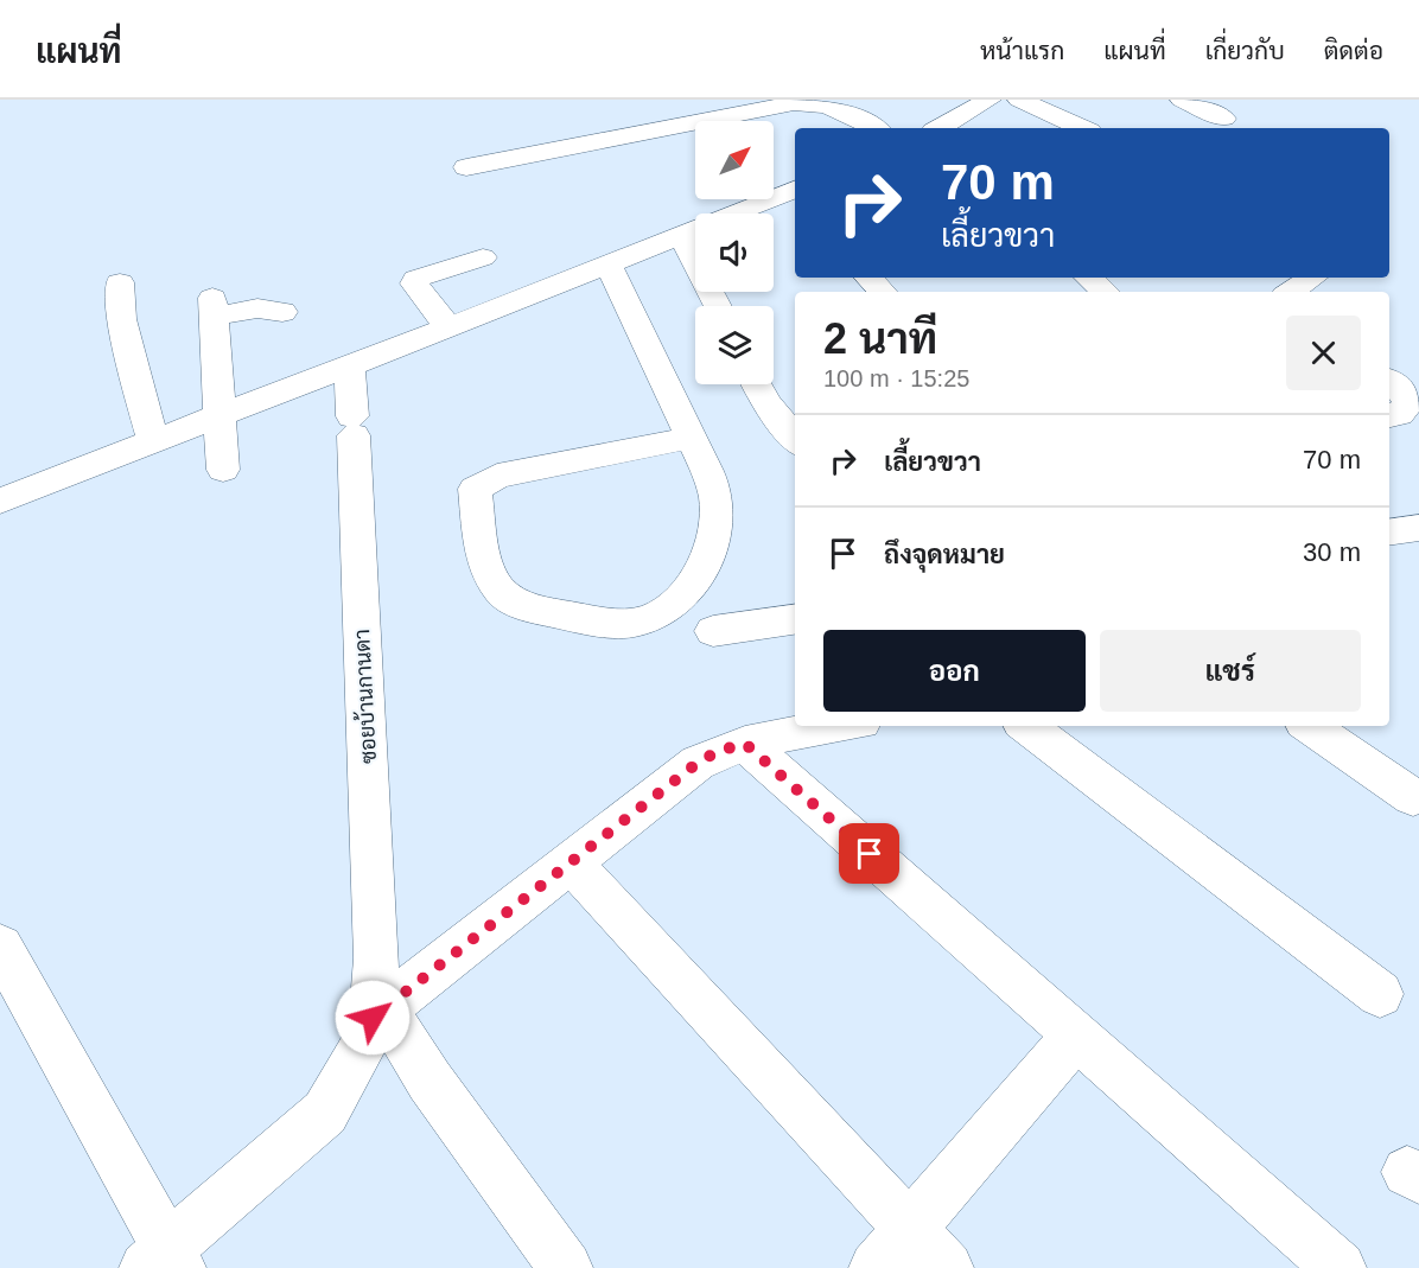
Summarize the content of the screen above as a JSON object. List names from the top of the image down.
{
  "streets": {
    "street": ["ซอยบ้านกานดา"]
  },
  "north": "top right",
  "page": {
    "header": "แผนที่",
    "nav": [
      "หน้าแรก",
      "แผนที่",
      "เกี่ยวกับ",
      "ติดต่อ"
    ],
    "turn": ["70 m", "เลี้ยวขวา"],
    "heading": ["2 นาที", "100 m · 15:25"],
    "list": [
      {
        "name": "เลี้ยวขวา",
        "value": "70 m"
      },
      {
        "name": "ถึงจุดหมาย",
        "value": "30 m"
      }
    ],
    "buttons": ["ออก", "แชร์"]
  }
}
